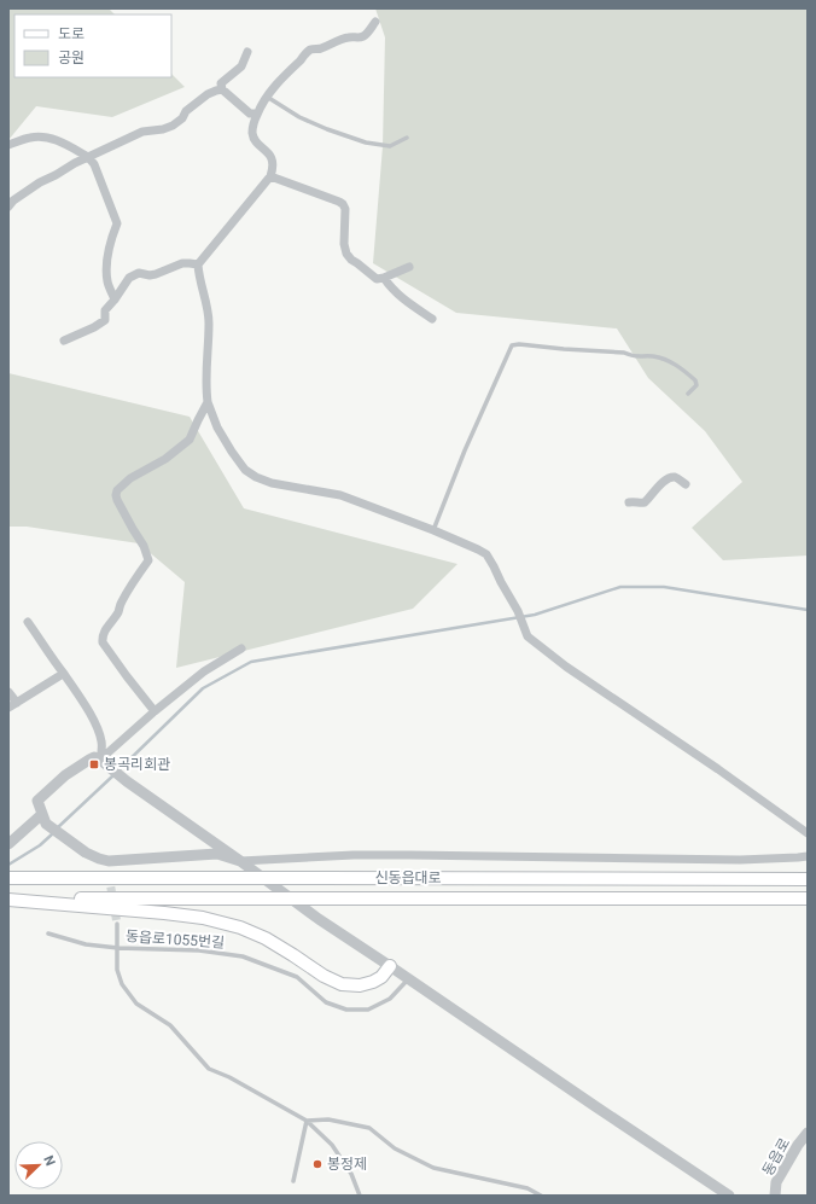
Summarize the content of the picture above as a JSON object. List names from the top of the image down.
{
  "streets": {
    "main road": ["신동읍대로"],
    "street": ["동읍로"],
    "lane": ["동읍로1055번길"]
  },
  "places": {
    "transit": ["봉곡리회관"],
    "other": ["봉정제"]
  },
  "legend": ["도로", "공원"],
  "north": "top right"
}
